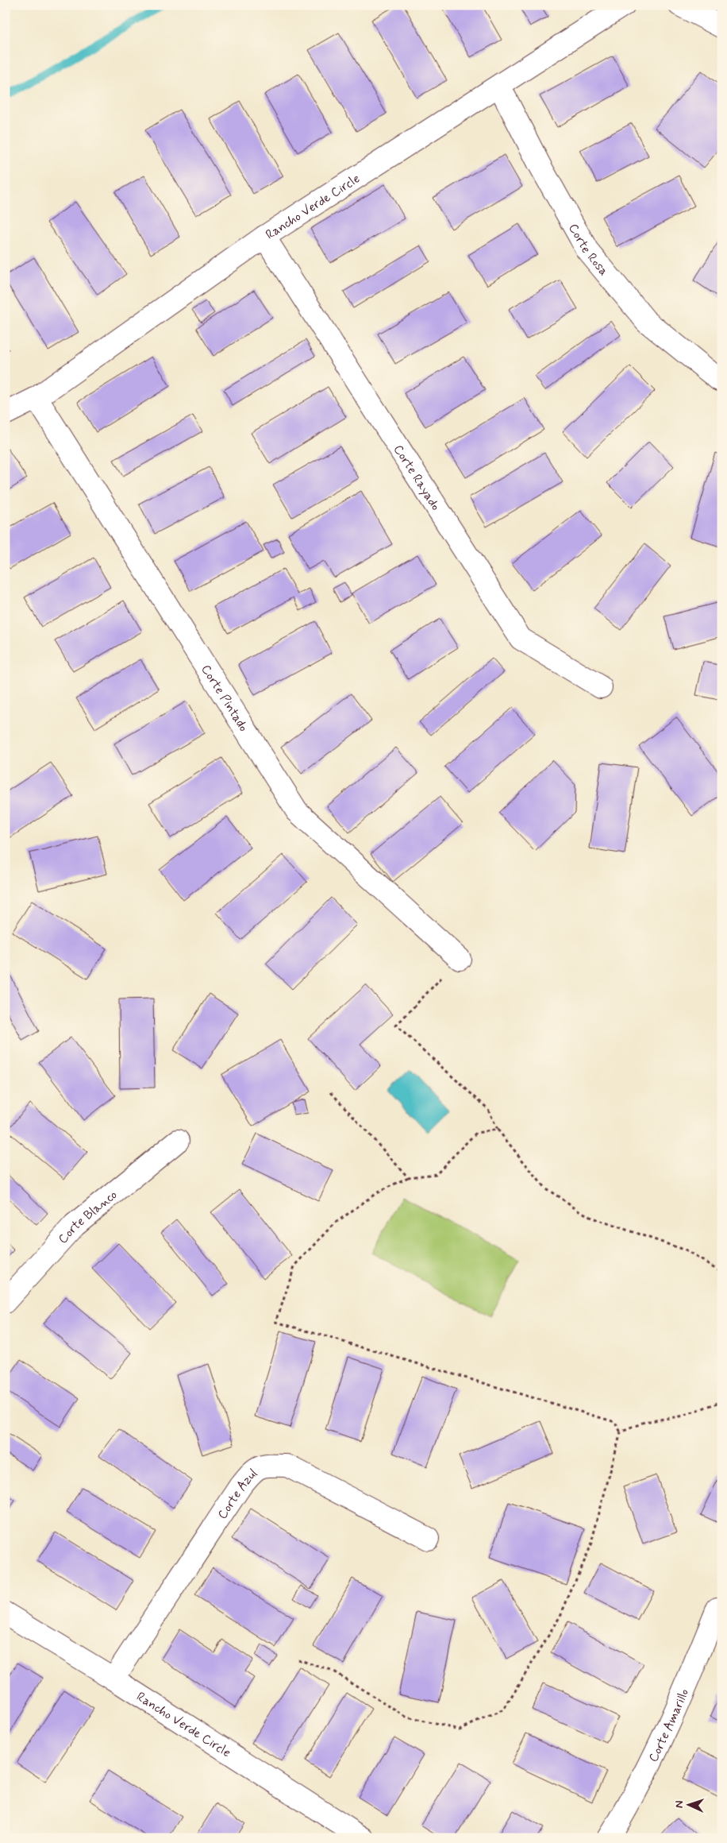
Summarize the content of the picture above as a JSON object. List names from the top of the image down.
{
  "streets": {
    "street": [
      "Rancho Verde Circle",
      "Corte Rosa",
      "Corte Rayado",
      "Corte Pintado",
      "Corte Blanco",
      "Corte Azul",
      "Corte Amarillo"
    ]
  },
  "crossings": [
    ["Rancho Verde Circle", "Corte Rosa"],
    ["Rancho Verde Circle", "Corte Rayado"],
    ["Rancho Verde Circle", "Corte Pintado"],
    ["Rancho Verde Circle", "Corte Azul"]
  ],
  "north": "left"
}
